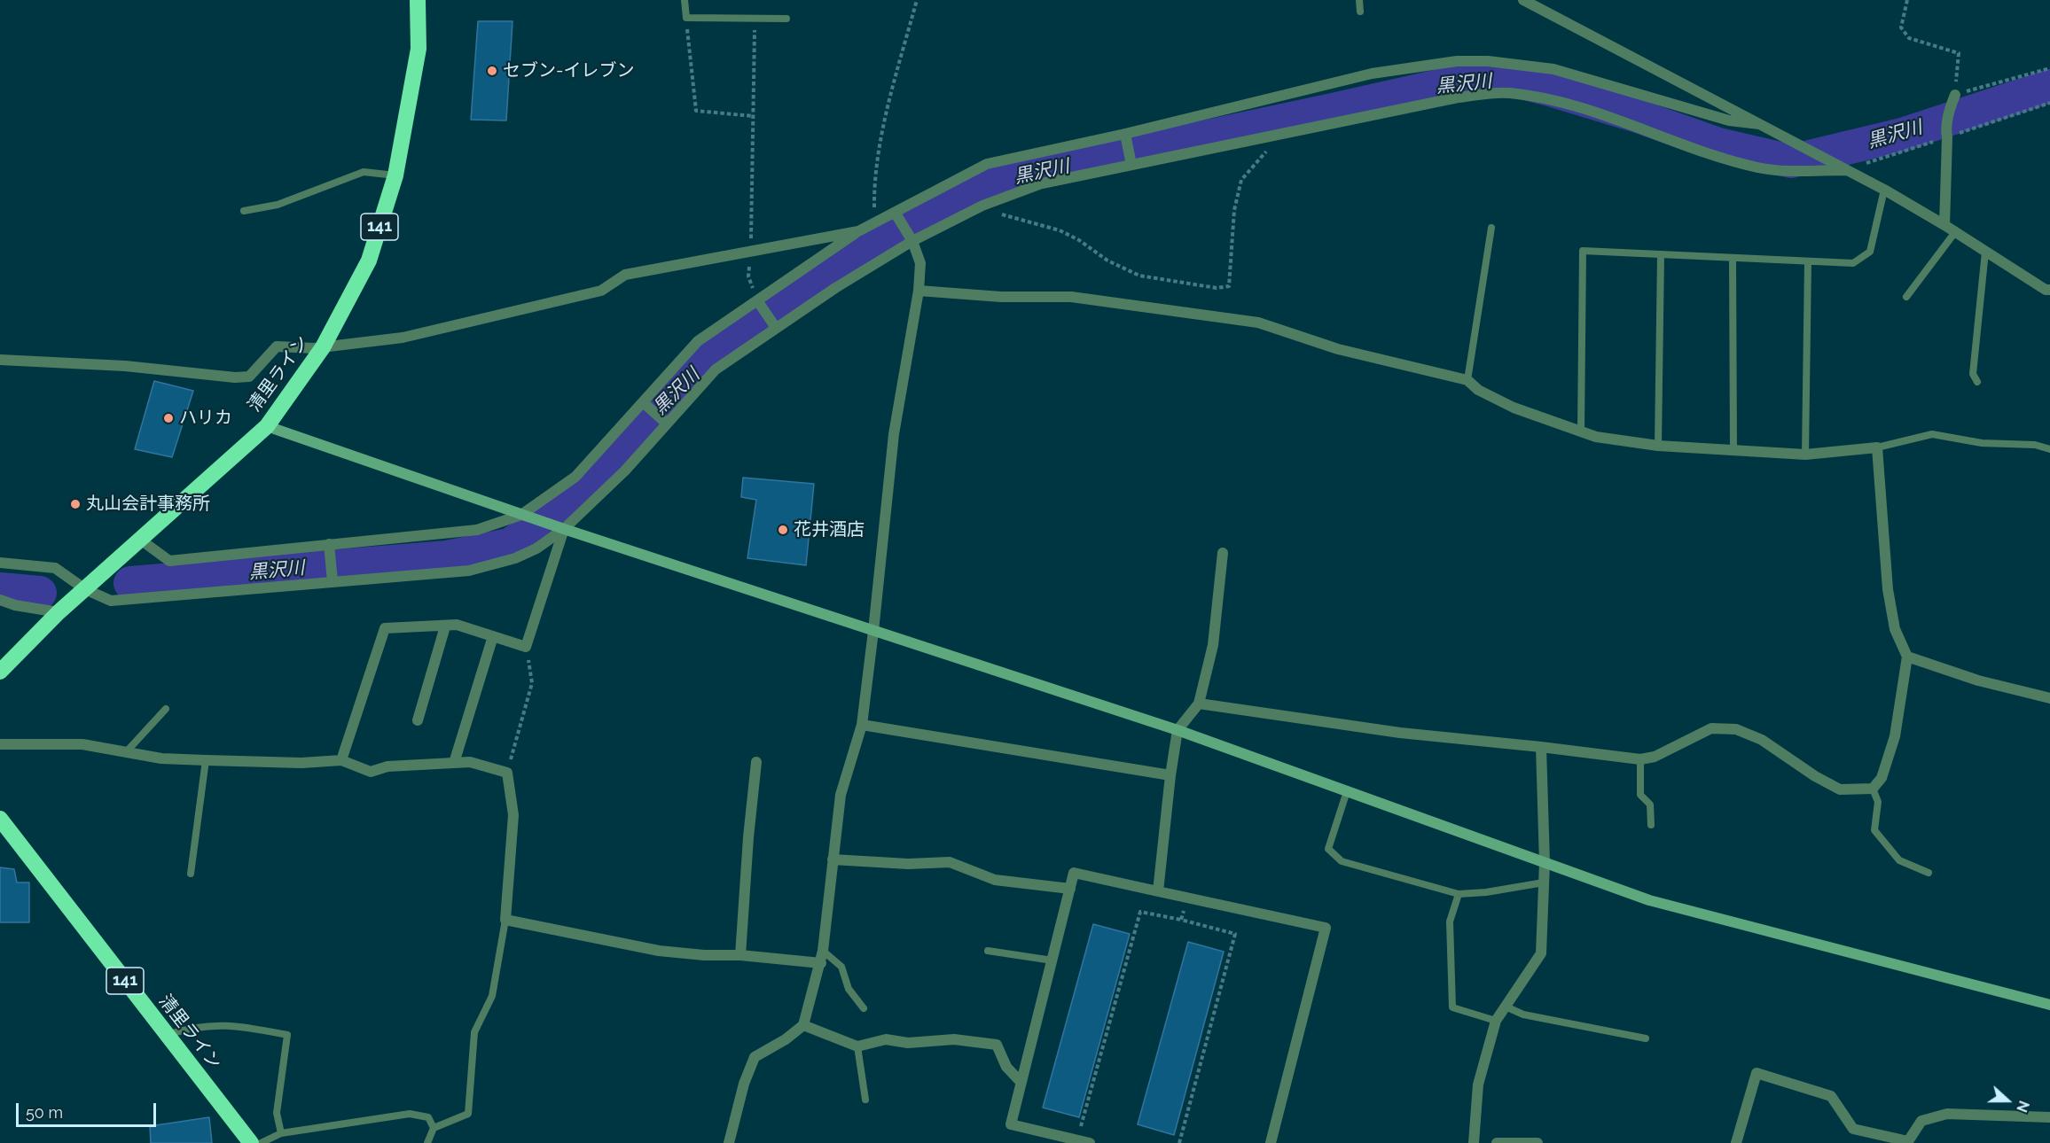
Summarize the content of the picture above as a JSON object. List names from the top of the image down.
{
  "streets": {
    "highway": ["141", "清里ライン"]
  },
  "water": ["黒沢川"],
  "places": [
    "セブン-イレブン",
    "ハリカ",
    "丸山会計事務所",
    "花井酒店"
  ],
  "scale_bar": "50 m",
  "north": "right"
}
